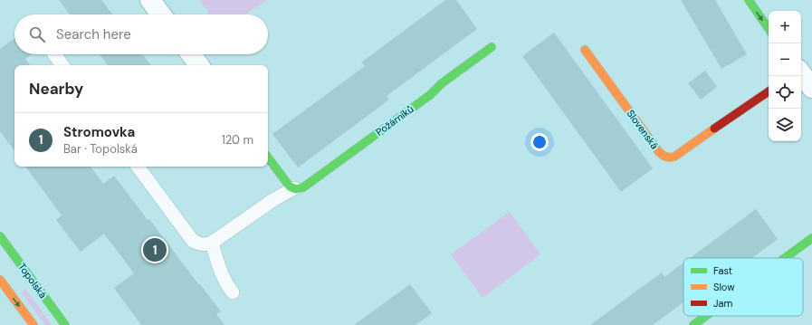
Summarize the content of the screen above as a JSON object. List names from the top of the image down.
{
  "streets": {
    "street": ["Požárníků", "Slovenská", "Topolská"]
  },
  "legend": ["Fast", "Slow", "Jam"],
  "page": {
    "map_buttons": ["+", "−"],
    "search": "Search here",
    "heading": "Nearby",
    "list": [
      {
        "mark": "1",
        "name": "Stromovka",
        "note": "Bar · Topolská",
        "value": "120 m"
      }
    ],
    "pins": "1"
  }
}
